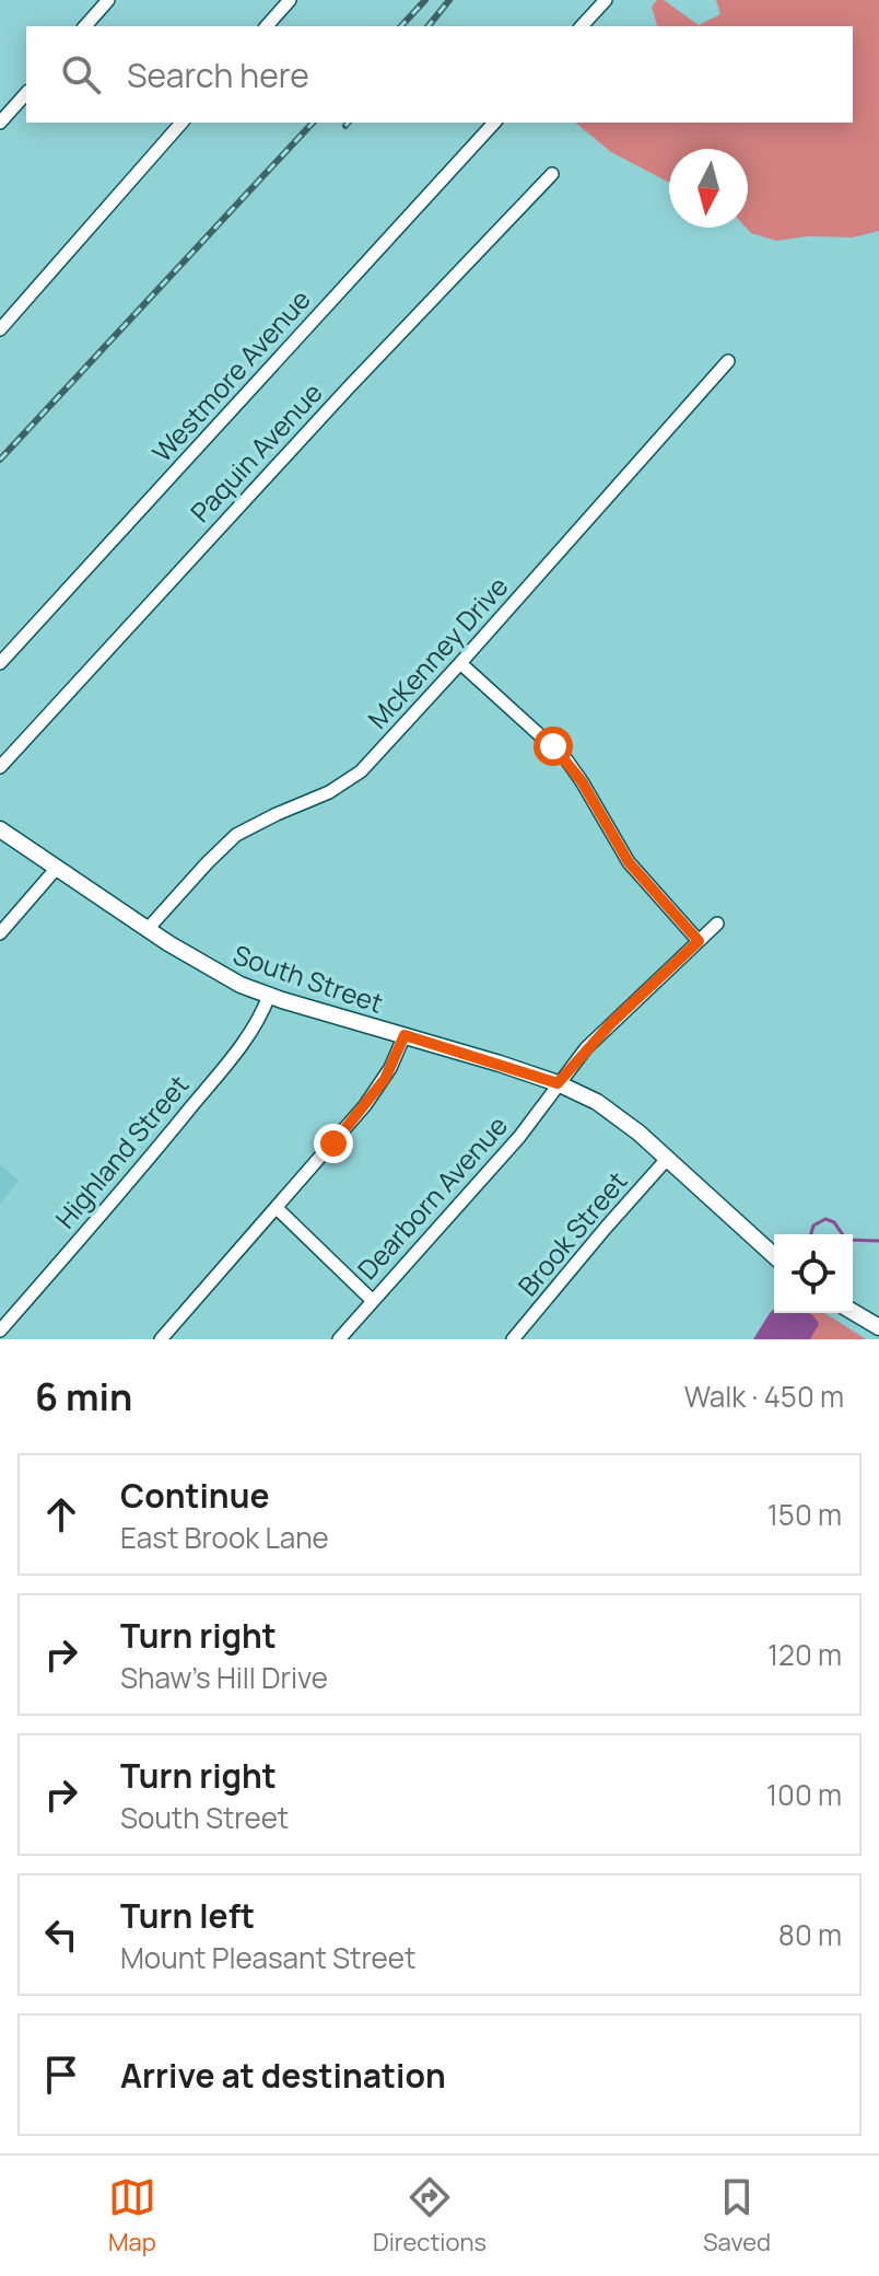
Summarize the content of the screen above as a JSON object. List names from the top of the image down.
{
  "streets": {
    "street": [
      "Westmore Avenue",
      "Paquin Avenue",
      "McKenney Drive",
      "South Street",
      "Highland Street",
      "Dearborn Avenue",
      "Brook Street"
    ]
  },
  "crossings": [
    ["McKenney Drive", "South Street"],
    ["South Street", "Highland Street"],
    ["South Street", "Dearborn Avenue"],
    ["South Street", "Brook Street"]
  ],
  "north": "bottom",
  "page": {
    "search": "Search here",
    "heading": ["6 min", "Walk · 450 m"],
    "list": [
      ["Continue", "East Brook Lane", "150 m"],
      ["Turn right", "Shaw's Hill Drive", "120 m"],
      ["Turn right", "South Street", "100 m"],
      ["Turn left", "Mount Pleasant Street", "80 m"],
      "Arrive at destination"
    ],
    "nav": ["Map", "Directions", "Saved"]
  }
}
